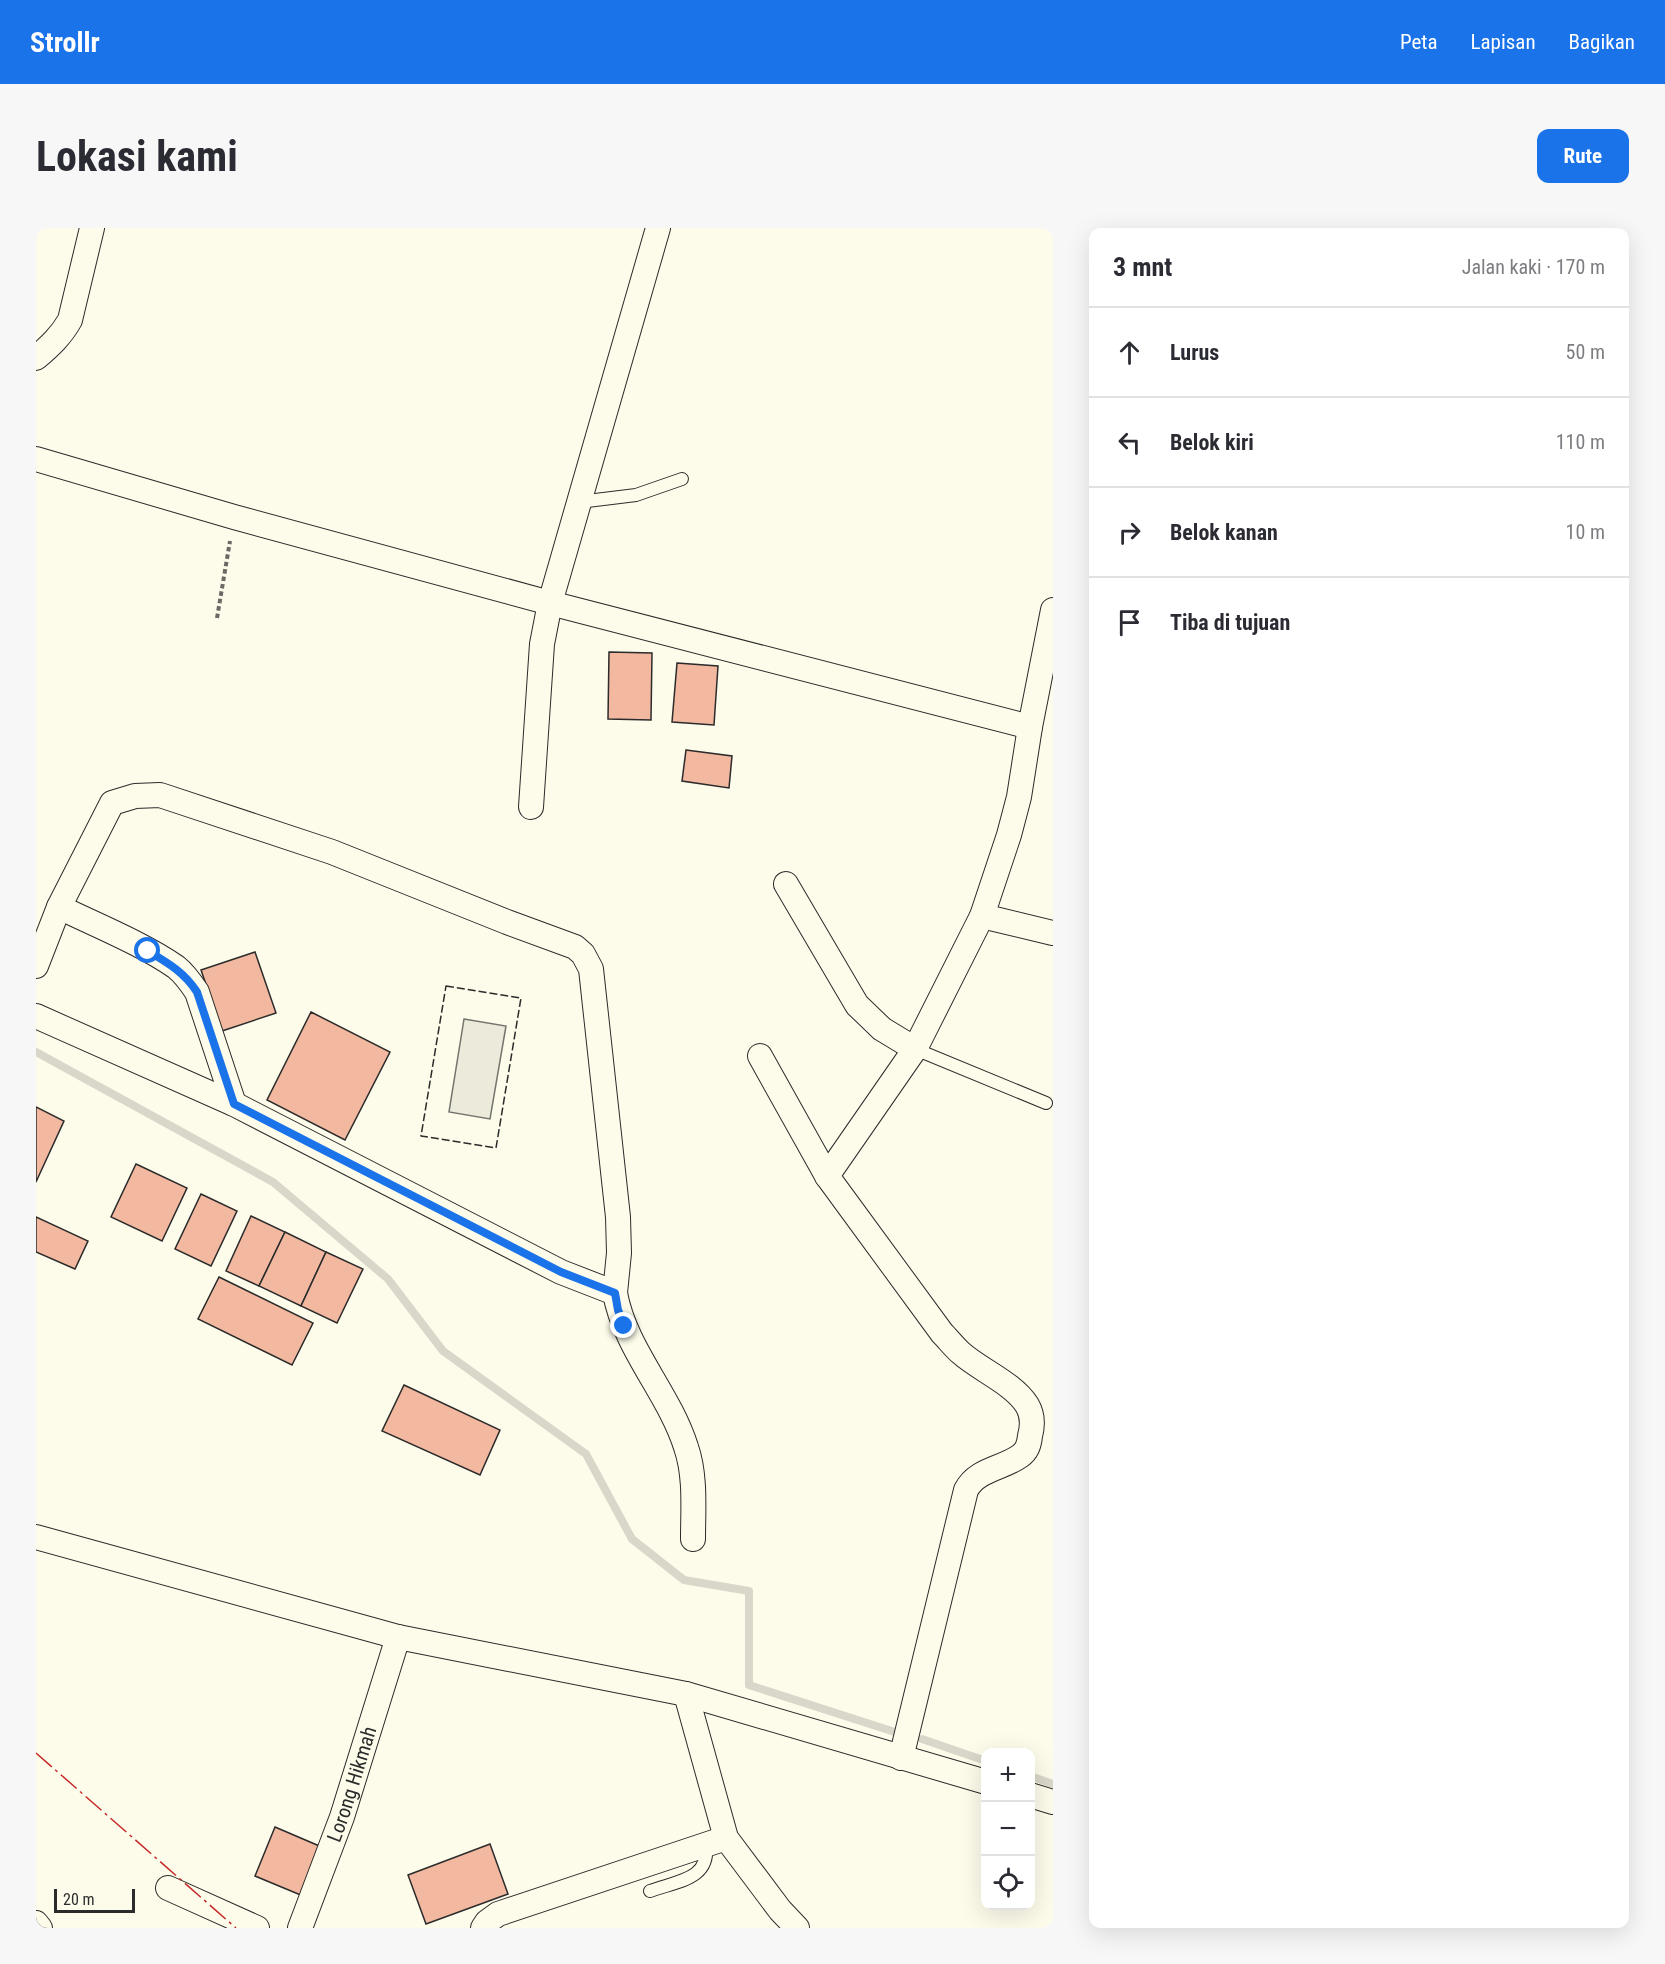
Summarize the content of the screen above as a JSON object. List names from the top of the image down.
{
  "streets": {
    "street": ["Lorong Hikmah"]
  },
  "scale_bar": "20 m",
  "page": {
    "header": "Strollr",
    "nav": ["Peta", "Lapisan", "Bagikan"],
    "buttons": "Rute",
    "title": "Lokasi kami",
    "heading": ["3 mnt", "Jalan kaki · 170 m"],
    "list": [
      ["Lurus", "50 m"],
      ["Belok kiri", "110 m"],
      ["Belok kanan", "10 m"],
      "Tiba di tujuan"
    ],
    "map_buttons": ["+", "−"],
    "scale": "20 m"
  }
}
